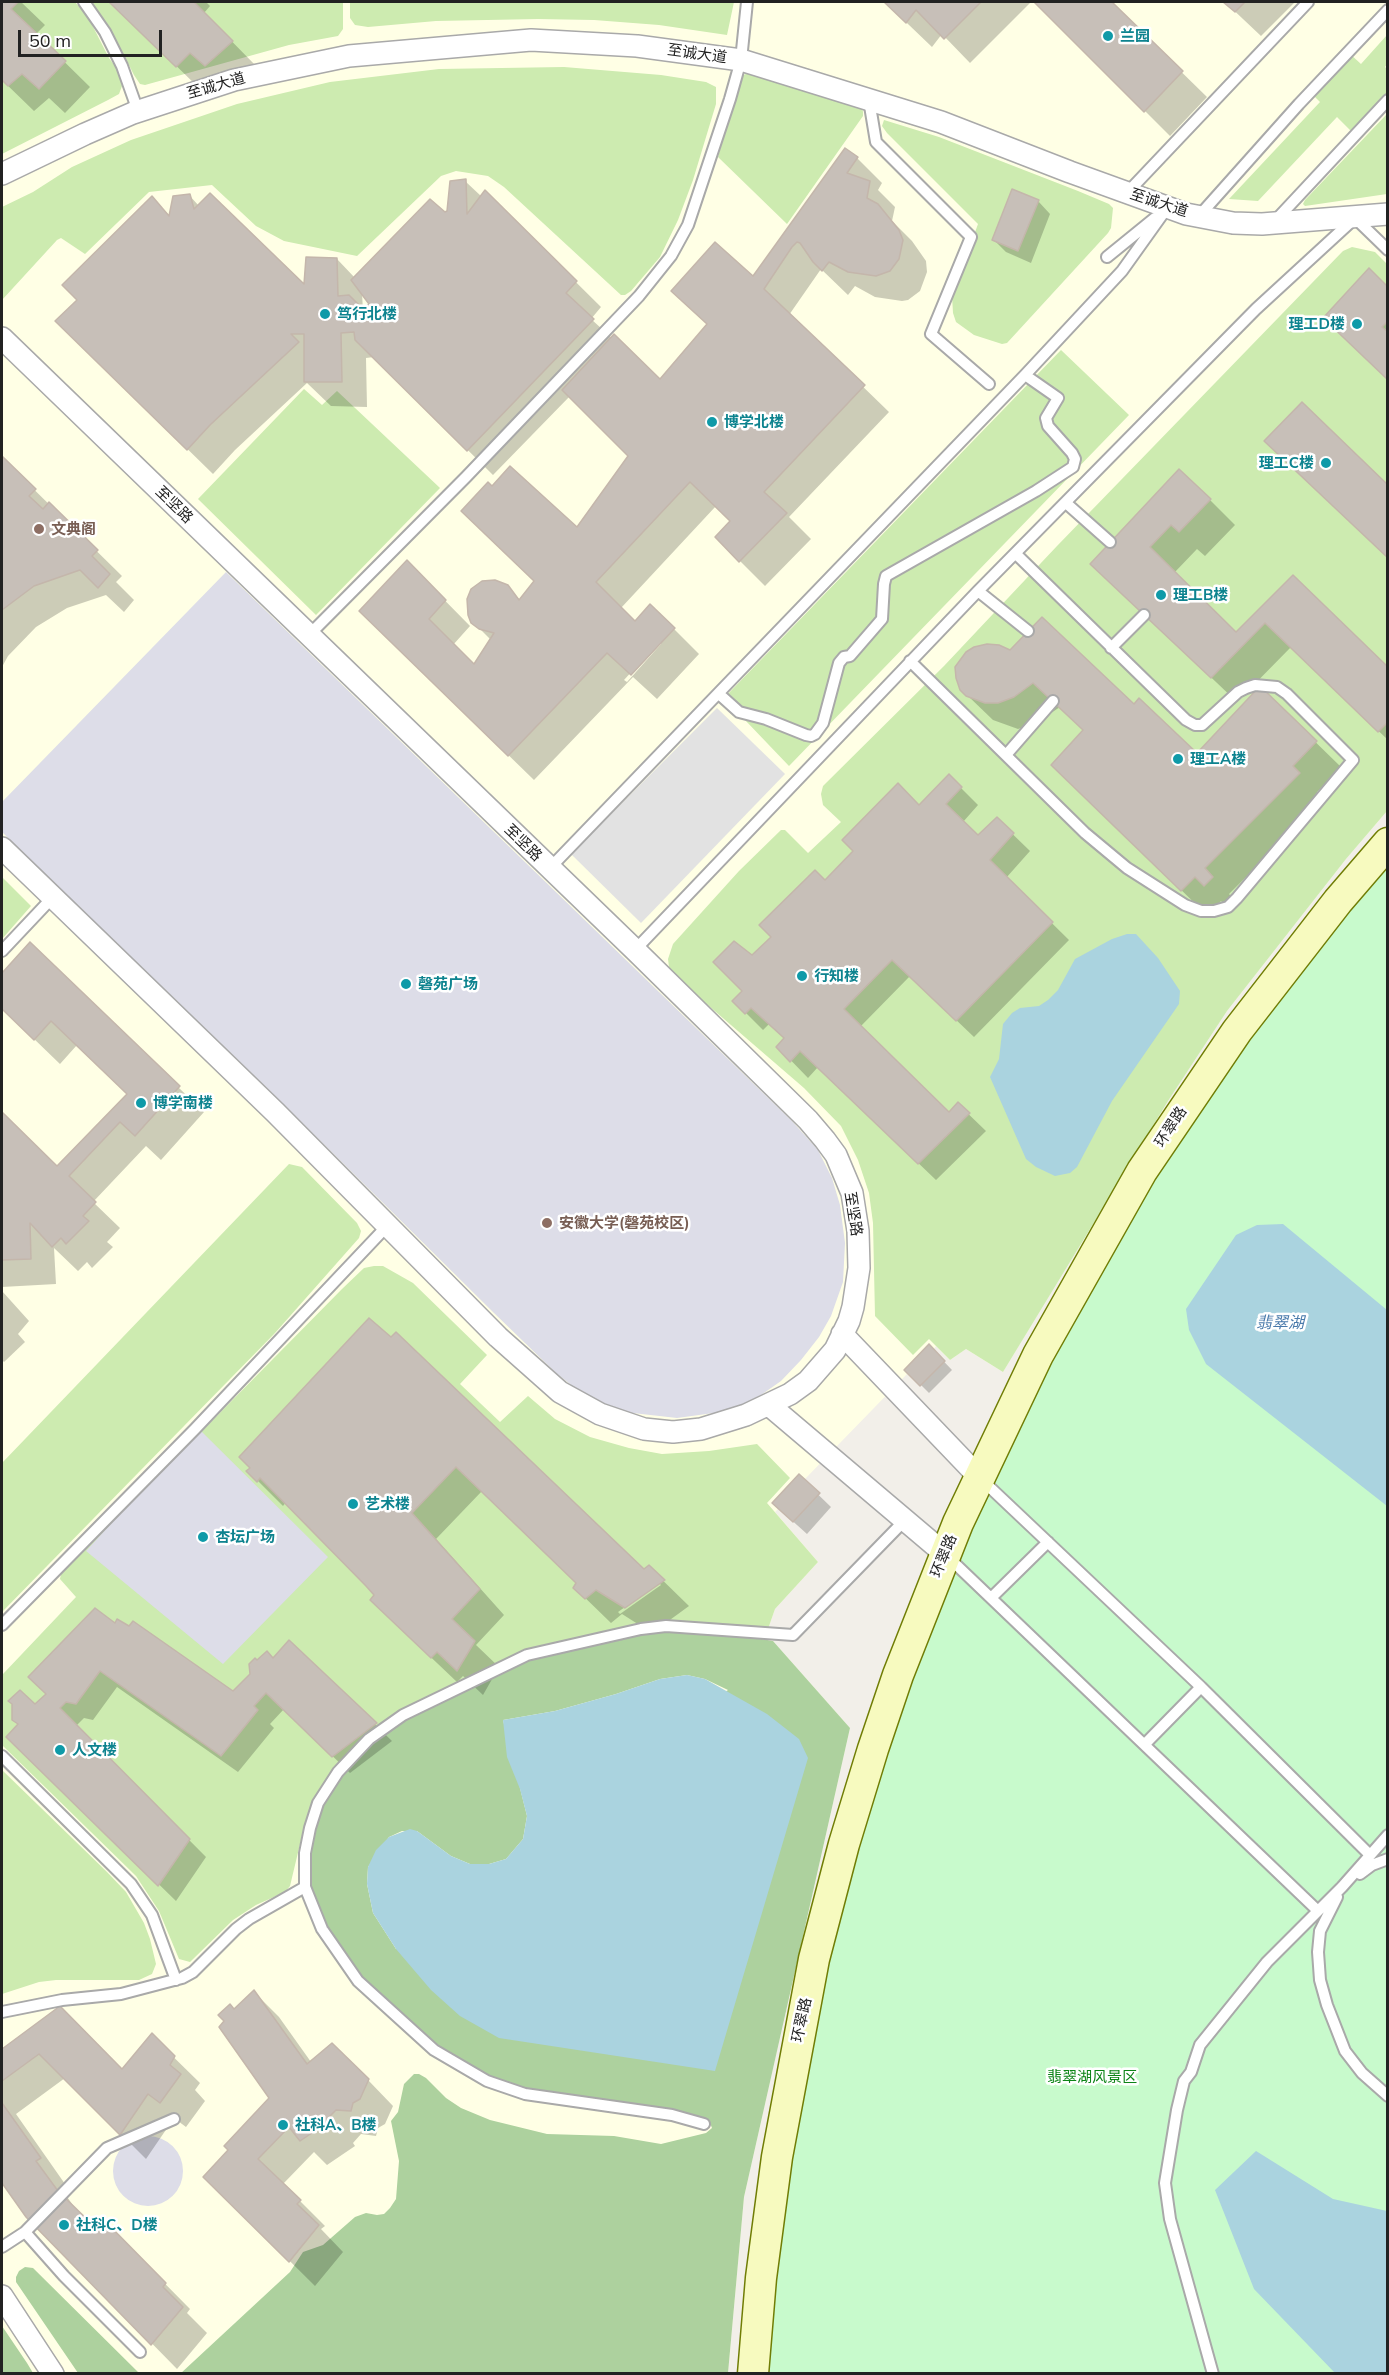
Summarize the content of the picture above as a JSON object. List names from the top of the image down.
{
  "streets": {
    "street": ["至诚大道", "至坚路", "环翠路"]
  },
  "water": ["翡翠湖"],
  "parks": ["翡翠湖风景区"],
  "places": [
    "兰园",
    "笃行北楼",
    "理工D楼",
    "博学北楼",
    "理工C楼",
    "文典阁",
    "理工B楼",
    "理工A楼",
    "行知楼",
    "磬苑广场",
    "博学南楼",
    "安徽大学(磬苑校区)",
    "艺术楼",
    "杏坛广场",
    "人文楼",
    "社科A、B楼",
    "社科C、D楼"
  ],
  "scale_bar": "50 m"
}
